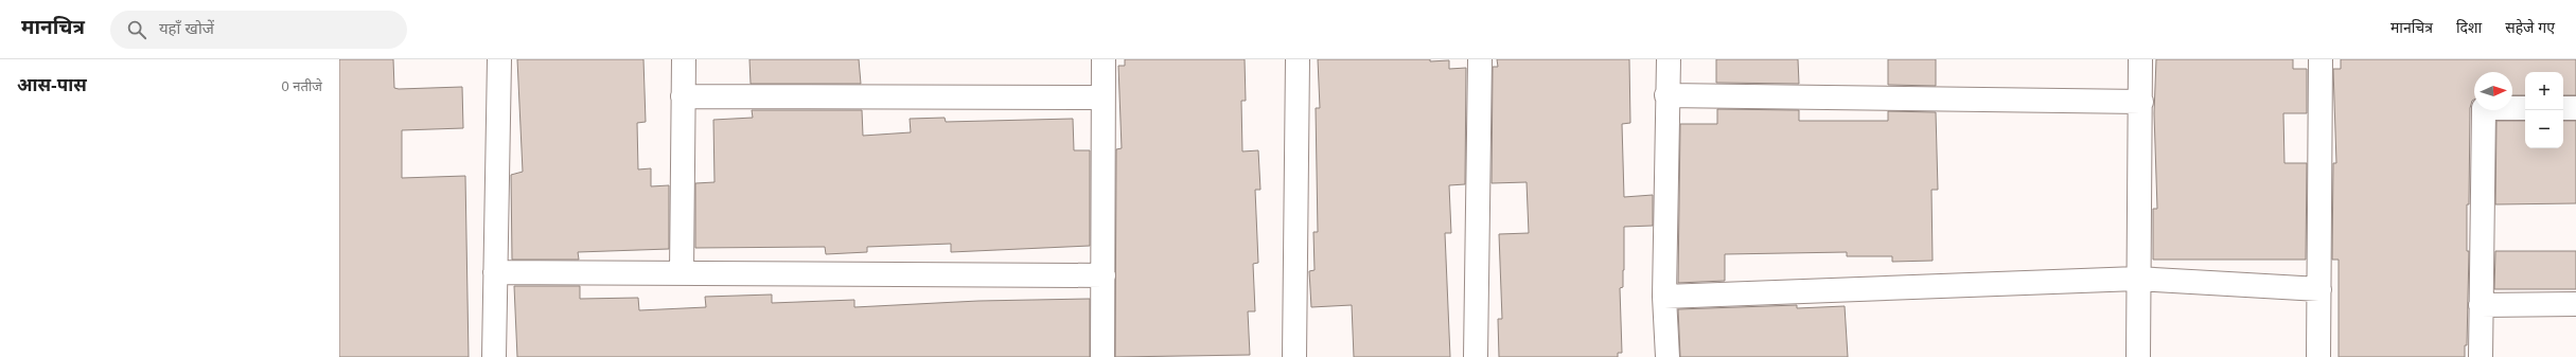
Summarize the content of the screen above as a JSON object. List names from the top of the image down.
{
  "north": "right",
  "page": {
    "header": "मानचित्र",
    "search": "यहाँ खोजें",
    "nav": ["मानचित्र", "दिशा", "सहेजे गए"],
    "heading": ["आस-पास", "0 नतीजे"],
    "map_buttons": ["+", "−"]
  }
}
